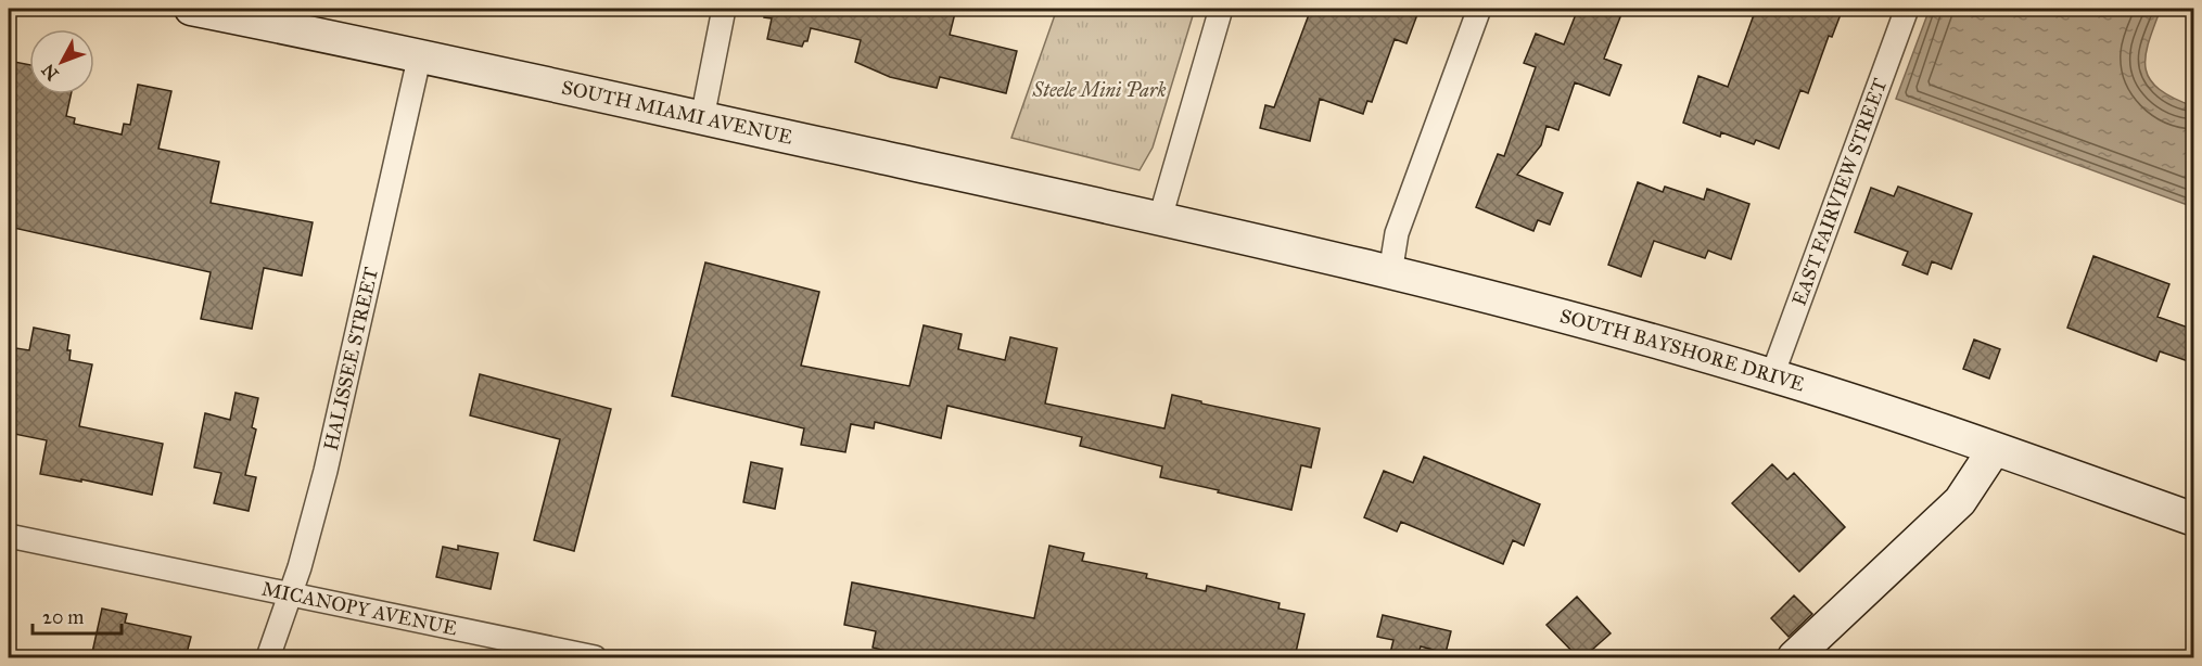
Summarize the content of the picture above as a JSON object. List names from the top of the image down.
{
  "streets": {
    "main road": ["SOUTH MIAMI AVENUE", "SOUTH BAYSHORE DRIVE"],
    "street": ["EAST FAIRVIEW STREET", "HALISSEE STREET", "MICANOPY AVENUE"]
  },
  "crossings": [
    ["SOUTH MIAMI AVENUE", "SOUTH BAYSHORE DRIVE"],
    ["SOUTH MIAMI AVENUE", "HALISSEE STREET"],
    ["EAST FAIRVIEW STREET", "SOUTH BAYSHORE DRIVE"],
    ["HALISSEE STREET", "MICANOPY AVENUE"]
  ],
  "parks": ["Steele Mini Park"],
  "scale_bar": "20 m",
  "north": "bottom left"
}
